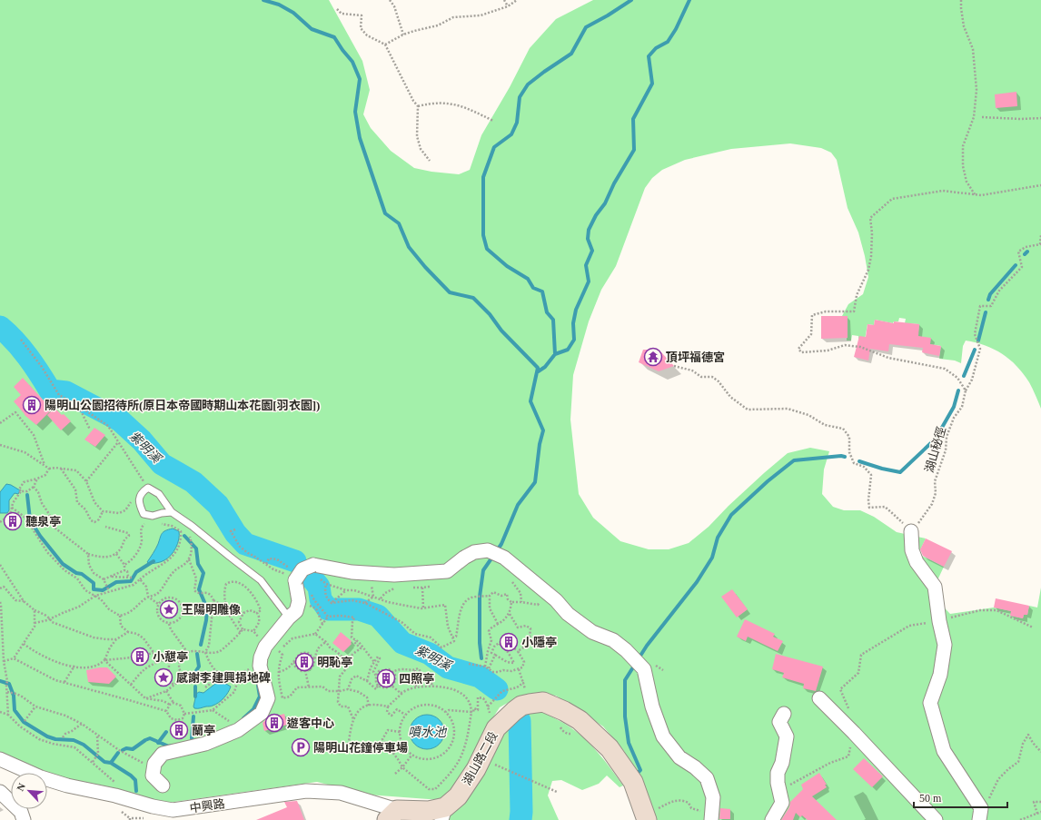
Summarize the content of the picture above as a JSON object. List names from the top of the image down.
{
  "streets": {
    "street": ["湖山路二段", "中興路"],
    "path": ["湖山秘徑"]
  },
  "crossings": [
    ["湖山路二段", "中興路"]
  ],
  "water": ["紫明溪", "噴水池"],
  "places": {
    "temple": ["頂坪福德宮"],
    "building": [
      "陽明山公園招待所(原日本帝國時期山本花園[羽衣園])",
      "聽泉亭",
      "小隱亭",
      "小憇亭",
      "明恥亭",
      "四照亭",
      "遊客中心",
      "蘭亭"
    ],
    "place": ["王陽明雕像", "感謝李建興捐地碑"],
    "parking": ["陽明山花鐘停車場"]
  },
  "scale_bar": "50 m",
  "north": "top left"
}
